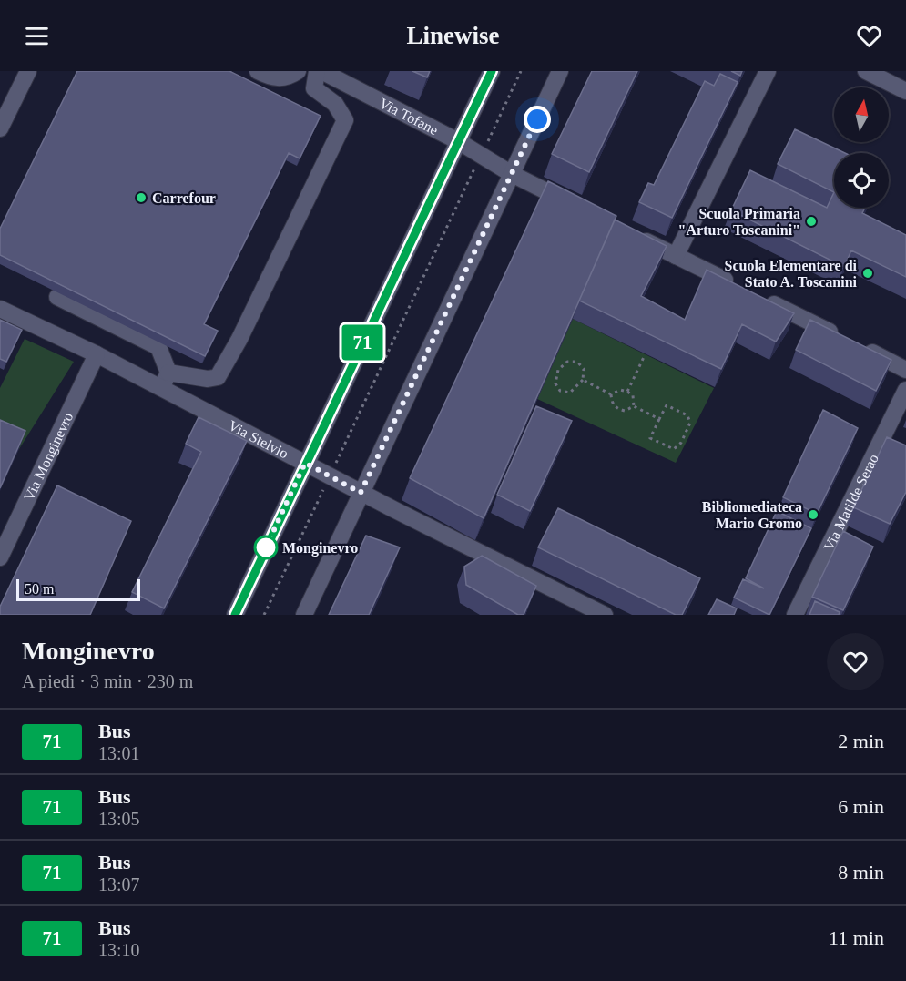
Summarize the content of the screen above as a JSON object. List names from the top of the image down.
{
  "streets": {
    "street": [
      "Via Tofane",
      "Via Stelvio",
      "Via Monginevro",
      "Via Matilde Serao"
    ]
  },
  "crossings": [
    ["Via Stelvio", "Via Monginevro"]
  ],
  "places": [
    "Carrefour",
    "Scuola Primaria \"Arturo Toscanini\"",
    "Scuola Elementare di Stato A. Toscanini",
    "Bibliomediateca Mario Gromo",
    "Monginevro"
  ],
  "lines": ["bus line 71"],
  "scale_bar": "50 m",
  "north": "top",
  "page": {
    "header": "Linewise",
    "on_map": "71",
    "scale": "50 m",
    "heading": ["Monginevro", "A piedi · 3 min · 230 m"],
    "list": [
      {
        "mark": "71",
        "name": "Bus",
        "note": "13:01",
        "value": "2 min"
      },
      {
        "mark": "71",
        "name": "Bus",
        "note": "13:05",
        "value": "6 min"
      },
      {
        "mark": "71",
        "name": "Bus",
        "note": "13:07",
        "value": "8 min"
      },
      {
        "mark": "71",
        "name": "Bus",
        "note": "13:10",
        "value": "11 min"
      }
    ]
  }
}
